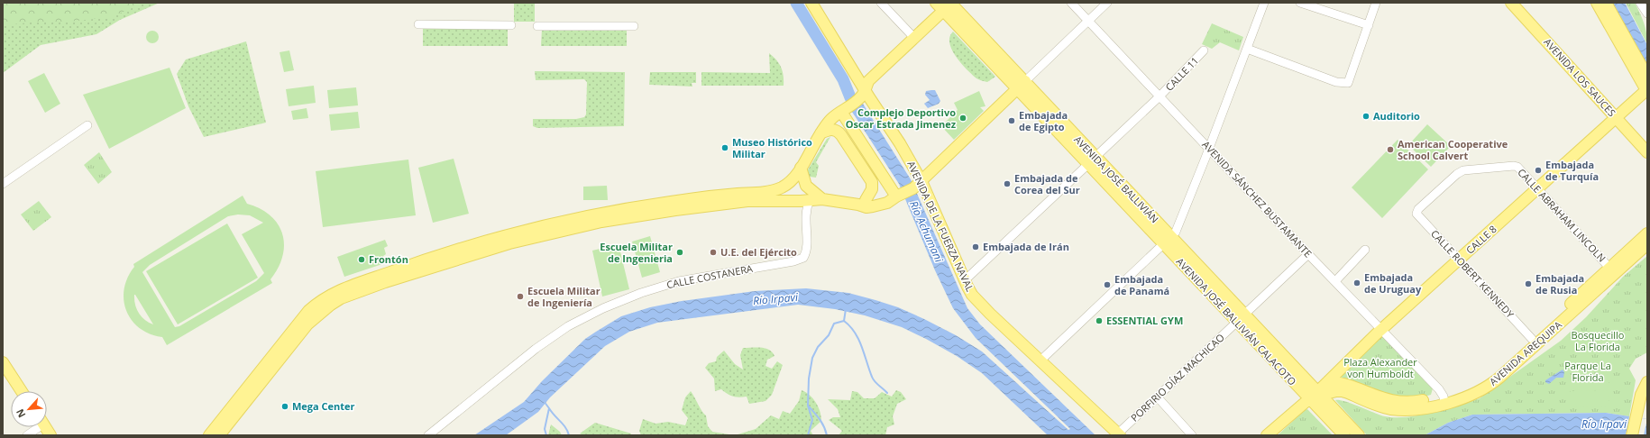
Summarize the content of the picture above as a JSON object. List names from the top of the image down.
{
  "streets": {
    "main road": [
      "AVENIDA LOS SAUCES",
      "AVENIDA JOSÉ BALLIVIÁN",
      "AVENIDA DE LA FUERZA NAVAL",
      "CALLE 8",
      "AVENIDA JOSÉ BALLIVIÁN CALACOTO",
      "AVENIDA AREQUIPA"
    ],
    "street": [
      "CALLE 11",
      "AVENIDA SÁNCHEZ BUSTAMANTE",
      "CALLE ABRAHAM LINCOLN",
      "CALLE ROBERT KENNEDY",
      "CALLE COSTANERA",
      "PORFIRIO DÍAZ MACHICAO"
    ]
  },
  "crossings": [
    ["CALLE 11", "AVENIDA JOSÉ BALLIVIÁN"],
    ["CALLE 11", "AVENIDA SÁNCHEZ BUSTAMANTE"],
    ["CALLE 11", "AVENIDA DE LA FUERZA NAVAL"],
    ["AVENIDA LOS SAUCES", "CALLE 8"],
    ["AVENIDA JOSÉ BALLIVIÁN", "AVENIDA JOSÉ BALLIVIÁN CALACOTO"],
    ["AVENIDA SÁNCHEZ BUSTAMANTE", "CALLE 8"],
    ["AVENIDA SÁNCHEZ BUSTAMANTE", "AVENIDA AREQUIPA"],
    ["AVENIDA SÁNCHEZ BUSTAMANTE", "PORFIRIO DÍAZ MACHICAO"],
    ["CALLE ABRAHAM LINCOLN", "CALLE 8"],
    ["CALLE ABRAHAM LINCOLN", "CALLE ROBERT KENNEDY"],
    ["CALLE ABRAHAM LINCOLN", "AVENIDA AREQUIPA"],
    ["AVENIDA DE LA FUERZA NAVAL", "PORFIRIO DÍAZ MACHICAO"],
    ["CALLE 8", "CALLE ROBERT KENNEDY"],
    ["CALLE 8", "AVENIDA JOSÉ BALLIVIÁN CALACOTO"],
    ["CALLE 8", "AVENIDA AREQUIPA"],
    ["CALLE ROBERT KENNEDY", "AVENIDA AREQUIPA"],
    ["AVENIDA JOSÉ BALLIVIÁN CALACOTO", "AVENIDA AREQUIPA"],
    ["AVENIDA JOSÉ BALLIVIÁN CALACOTO", "PORFIRIO DÍAZ MACHICAO"]
  ],
  "water": ["Río Achumani", "Río Irpavi"],
  "parks": ["Bosquecillo La Florida", "Plaza Alexander von Humboldt", "Parque La Florida"],
  "places": [
    "Auditorio",
    "Complejo Deportivo Oscar Estrada Jimenez",
    "Embajada de Egipto",
    "Museo Histórico Militar",
    "American Cooperative School Calvert",
    "Embajada de Turquía",
    "Embajada de Corea del Sur",
    "Embajada de Irán",
    "Escuela Militar de Ingenieria",
    "U.E. del Ejército",
    "Frontón",
    "Embajada de Uruguay",
    "Embajada de Rusia",
    "Embajada de Panamá",
    "Escuela Militar de Ingeniería",
    "ESSENTIAL GYM",
    "Mega Center"
  ],
  "north": "bottom left"
}
